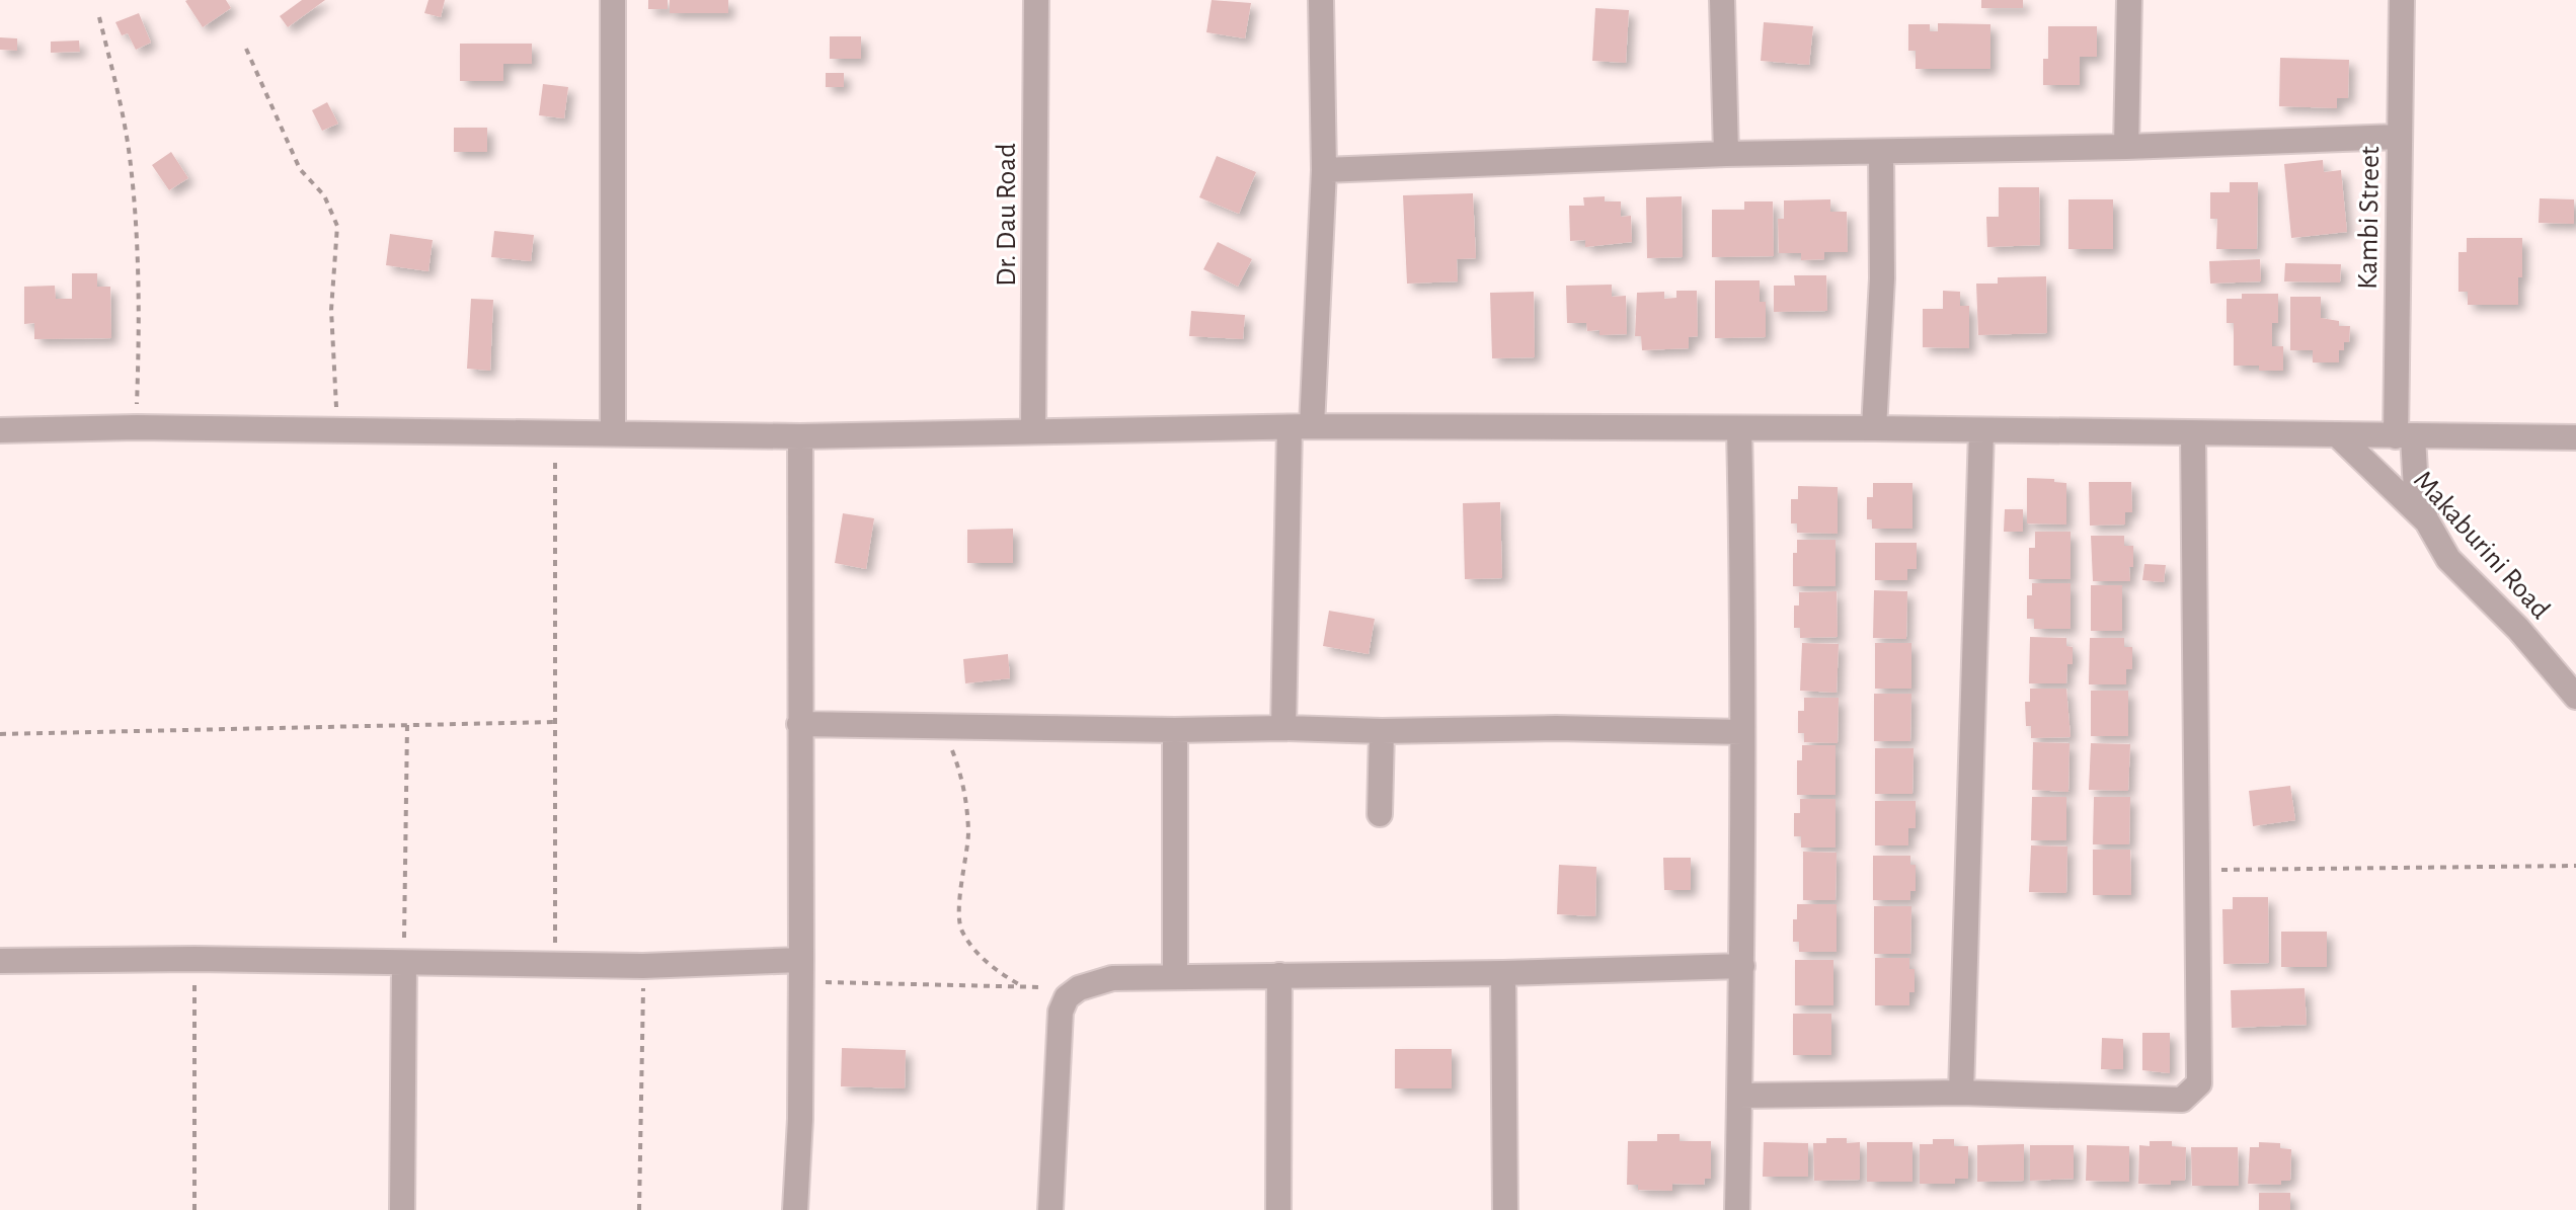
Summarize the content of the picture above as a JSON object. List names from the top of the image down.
{
  "streets": {
    "street": ["Dr. Dau Road", "Kambi Street", "Makaburini Road"]
  },
  "crossings": [
    ["Kambi Street", "Makaburini Road"]
  ]
}
